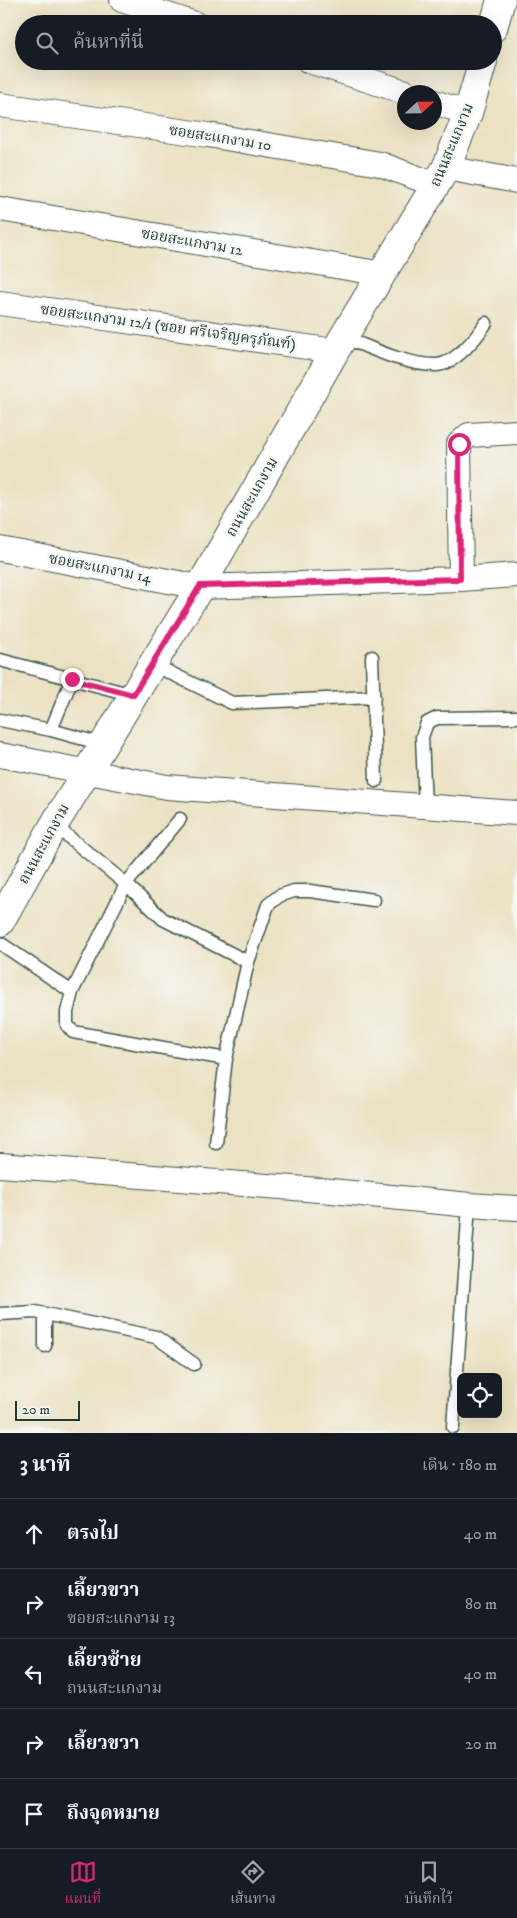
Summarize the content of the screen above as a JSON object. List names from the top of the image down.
{
  "streets": {
    "street": [
      "ซอยสะแกงาม 10",
      "ถนนสะแกงาม",
      "ซอยสะแกงาม 12",
      "ซอยสะแกงาม 12/1 (ซอย ศรีเจริญครุภัณฑ์)",
      "ซอยสะแกงาม 14"
    ]
  },
  "crossings": [
    ["ซอยสะแกงาม 10", "ถนนสะแกงาม"],
    ["ถนนสะแกงาม", "ซอยสะแกงาม 12"],
    ["ถนนสะแกงาม", "ซอยสะแกงาม 12/1 (ซอย ศรีเจริญครุภัณฑ์)"],
    ["ถนนสะแกงาม", "ซอยสะแกงาม 14"]
  ],
  "scale_bar": "20 m",
  "north": "right",
  "page": {
    "search": "ค้นหาที่นี่",
    "scale": "20 m",
    "heading": ["3 นาที", "เดิน · 180 m"],
    "list": [
      ["ตรงไป", "40 m"],
      ["เลี้ยวขวา", "ซอยสะแกงาม 13", "80 m"],
      ["เลี้ยวซ้าย", "ถนนสะแกงาม", "40 m"],
      ["เลี้ยวขวา", "20 m"],
      "ถึงจุดหมาย"
    ],
    "nav": ["แผนที่", "เส้นทาง", "บันทึกไว้"]
  }
}
